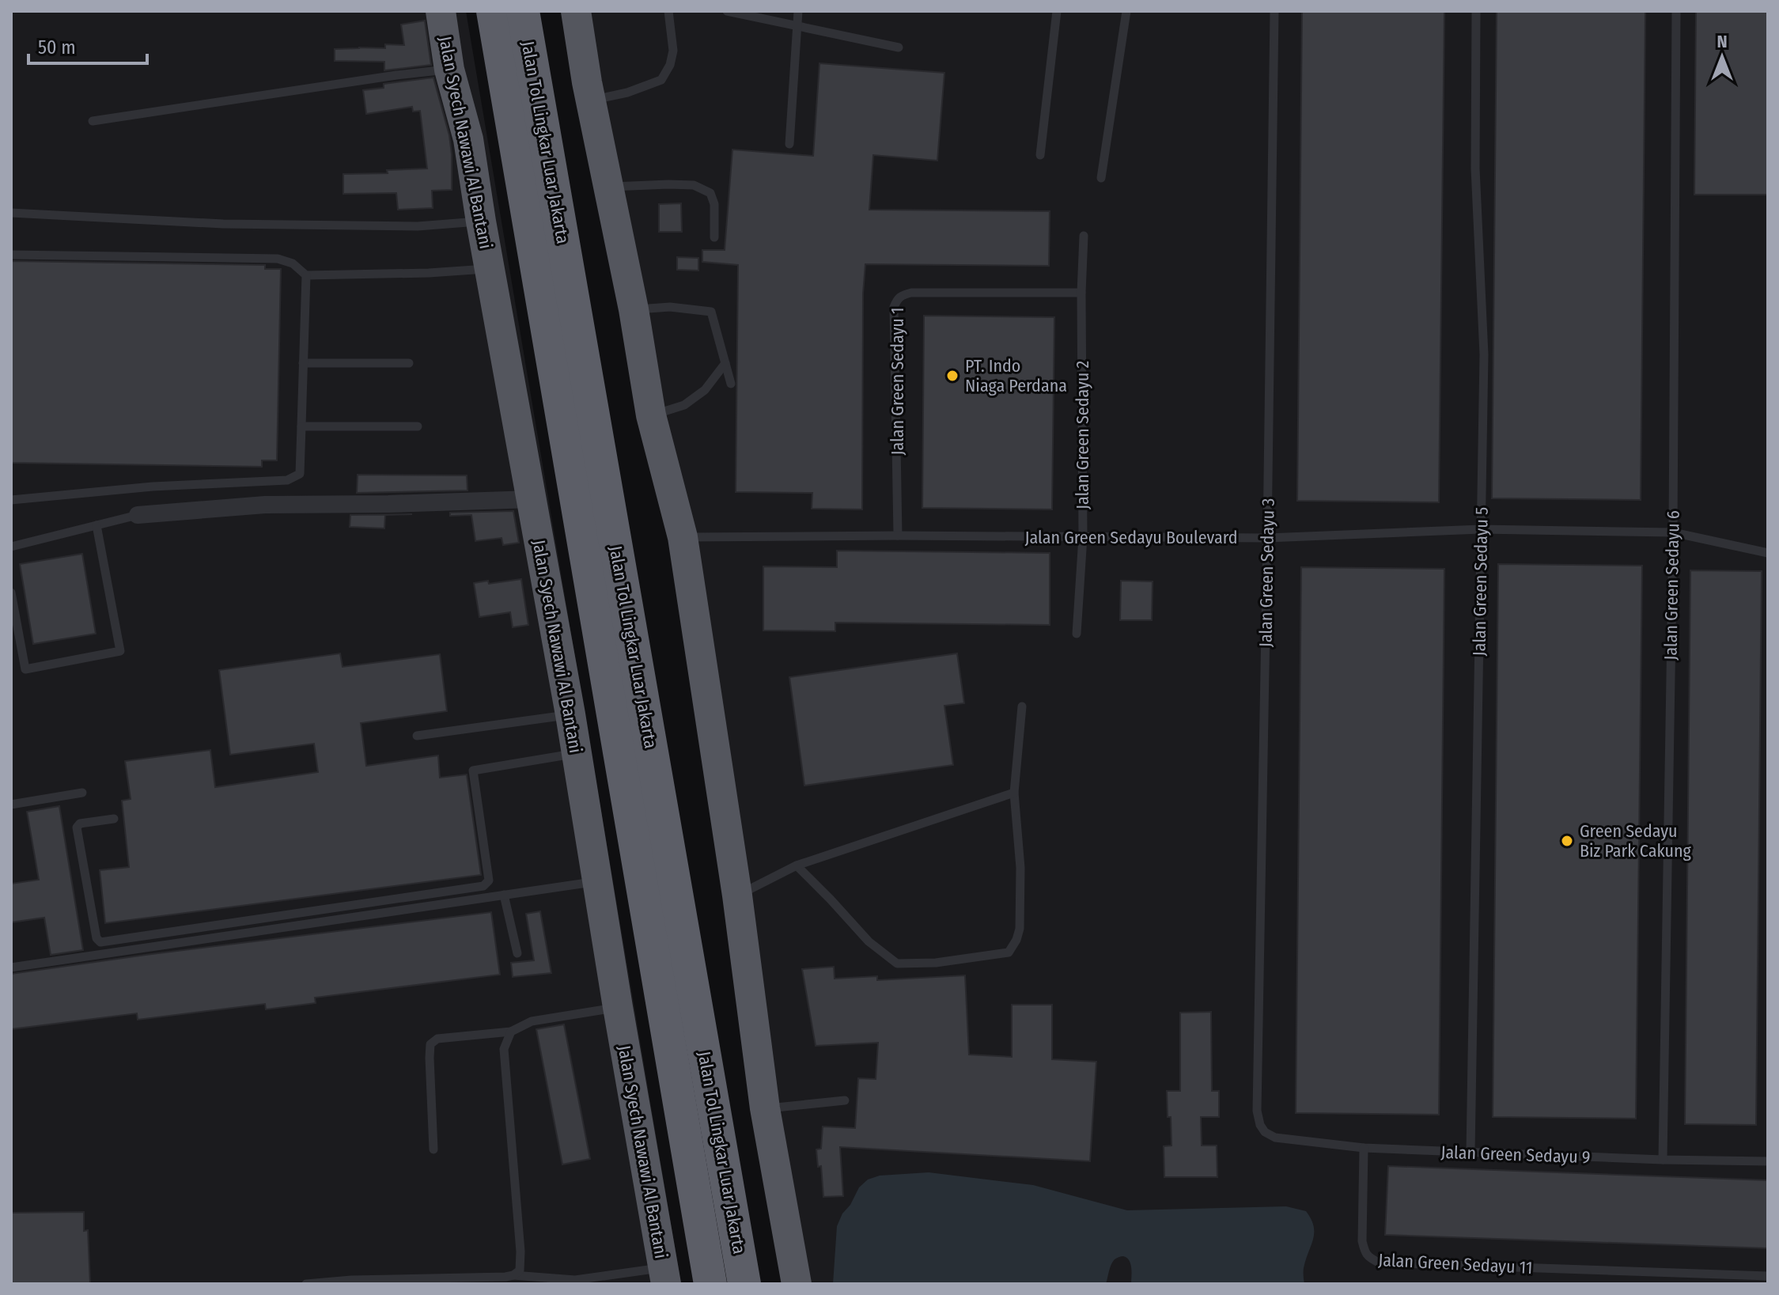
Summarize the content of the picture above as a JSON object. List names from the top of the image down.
{
  "streets": {
    "highway": ["Jalan Syech Nawawi Al Bantani", "Jalan Tol Lingkar Luar Jakarta"],
    "lane": [
      "Jalan Green Sedayu 1",
      "Jalan Green Sedayu 2",
      "Jalan Green Sedayu Boulevard",
      "Jalan Green Sedayu 3",
      "Jalan Green Sedayu 5",
      "Jalan Green Sedayu 6",
      "Jalan Green Sedayu 9",
      "Jalan Green Sedayu 11"
    ]
  },
  "crossings": [
    ["Jalan Green Sedayu 1", "Jalan Green Sedayu 2"],
    ["Jalan Green Sedayu 1", "Jalan Green Sedayu Boulevard"],
    ["Jalan Green Sedayu 2", "Jalan Green Sedayu Boulevard"],
    ["Jalan Green Sedayu Boulevard", "Jalan Green Sedayu 3"],
    ["Jalan Green Sedayu Boulevard", "Jalan Green Sedayu 5"],
    ["Jalan Green Sedayu Boulevard", "Jalan Green Sedayu 6"],
    ["Jalan Green Sedayu 3", "Jalan Green Sedayu 9"],
    ["Jalan Green Sedayu 5", "Jalan Green Sedayu 9"],
    ["Jalan Green Sedayu 6", "Jalan Green Sedayu 9"],
    ["Jalan Green Sedayu 9", "Jalan Green Sedayu 11"]
  ],
  "places": ["PT. Indo Niaga Perdana", "Green Sedayu Biz Park Cakung"],
  "scale_bar": "50 m",
  "north": "top"
}
